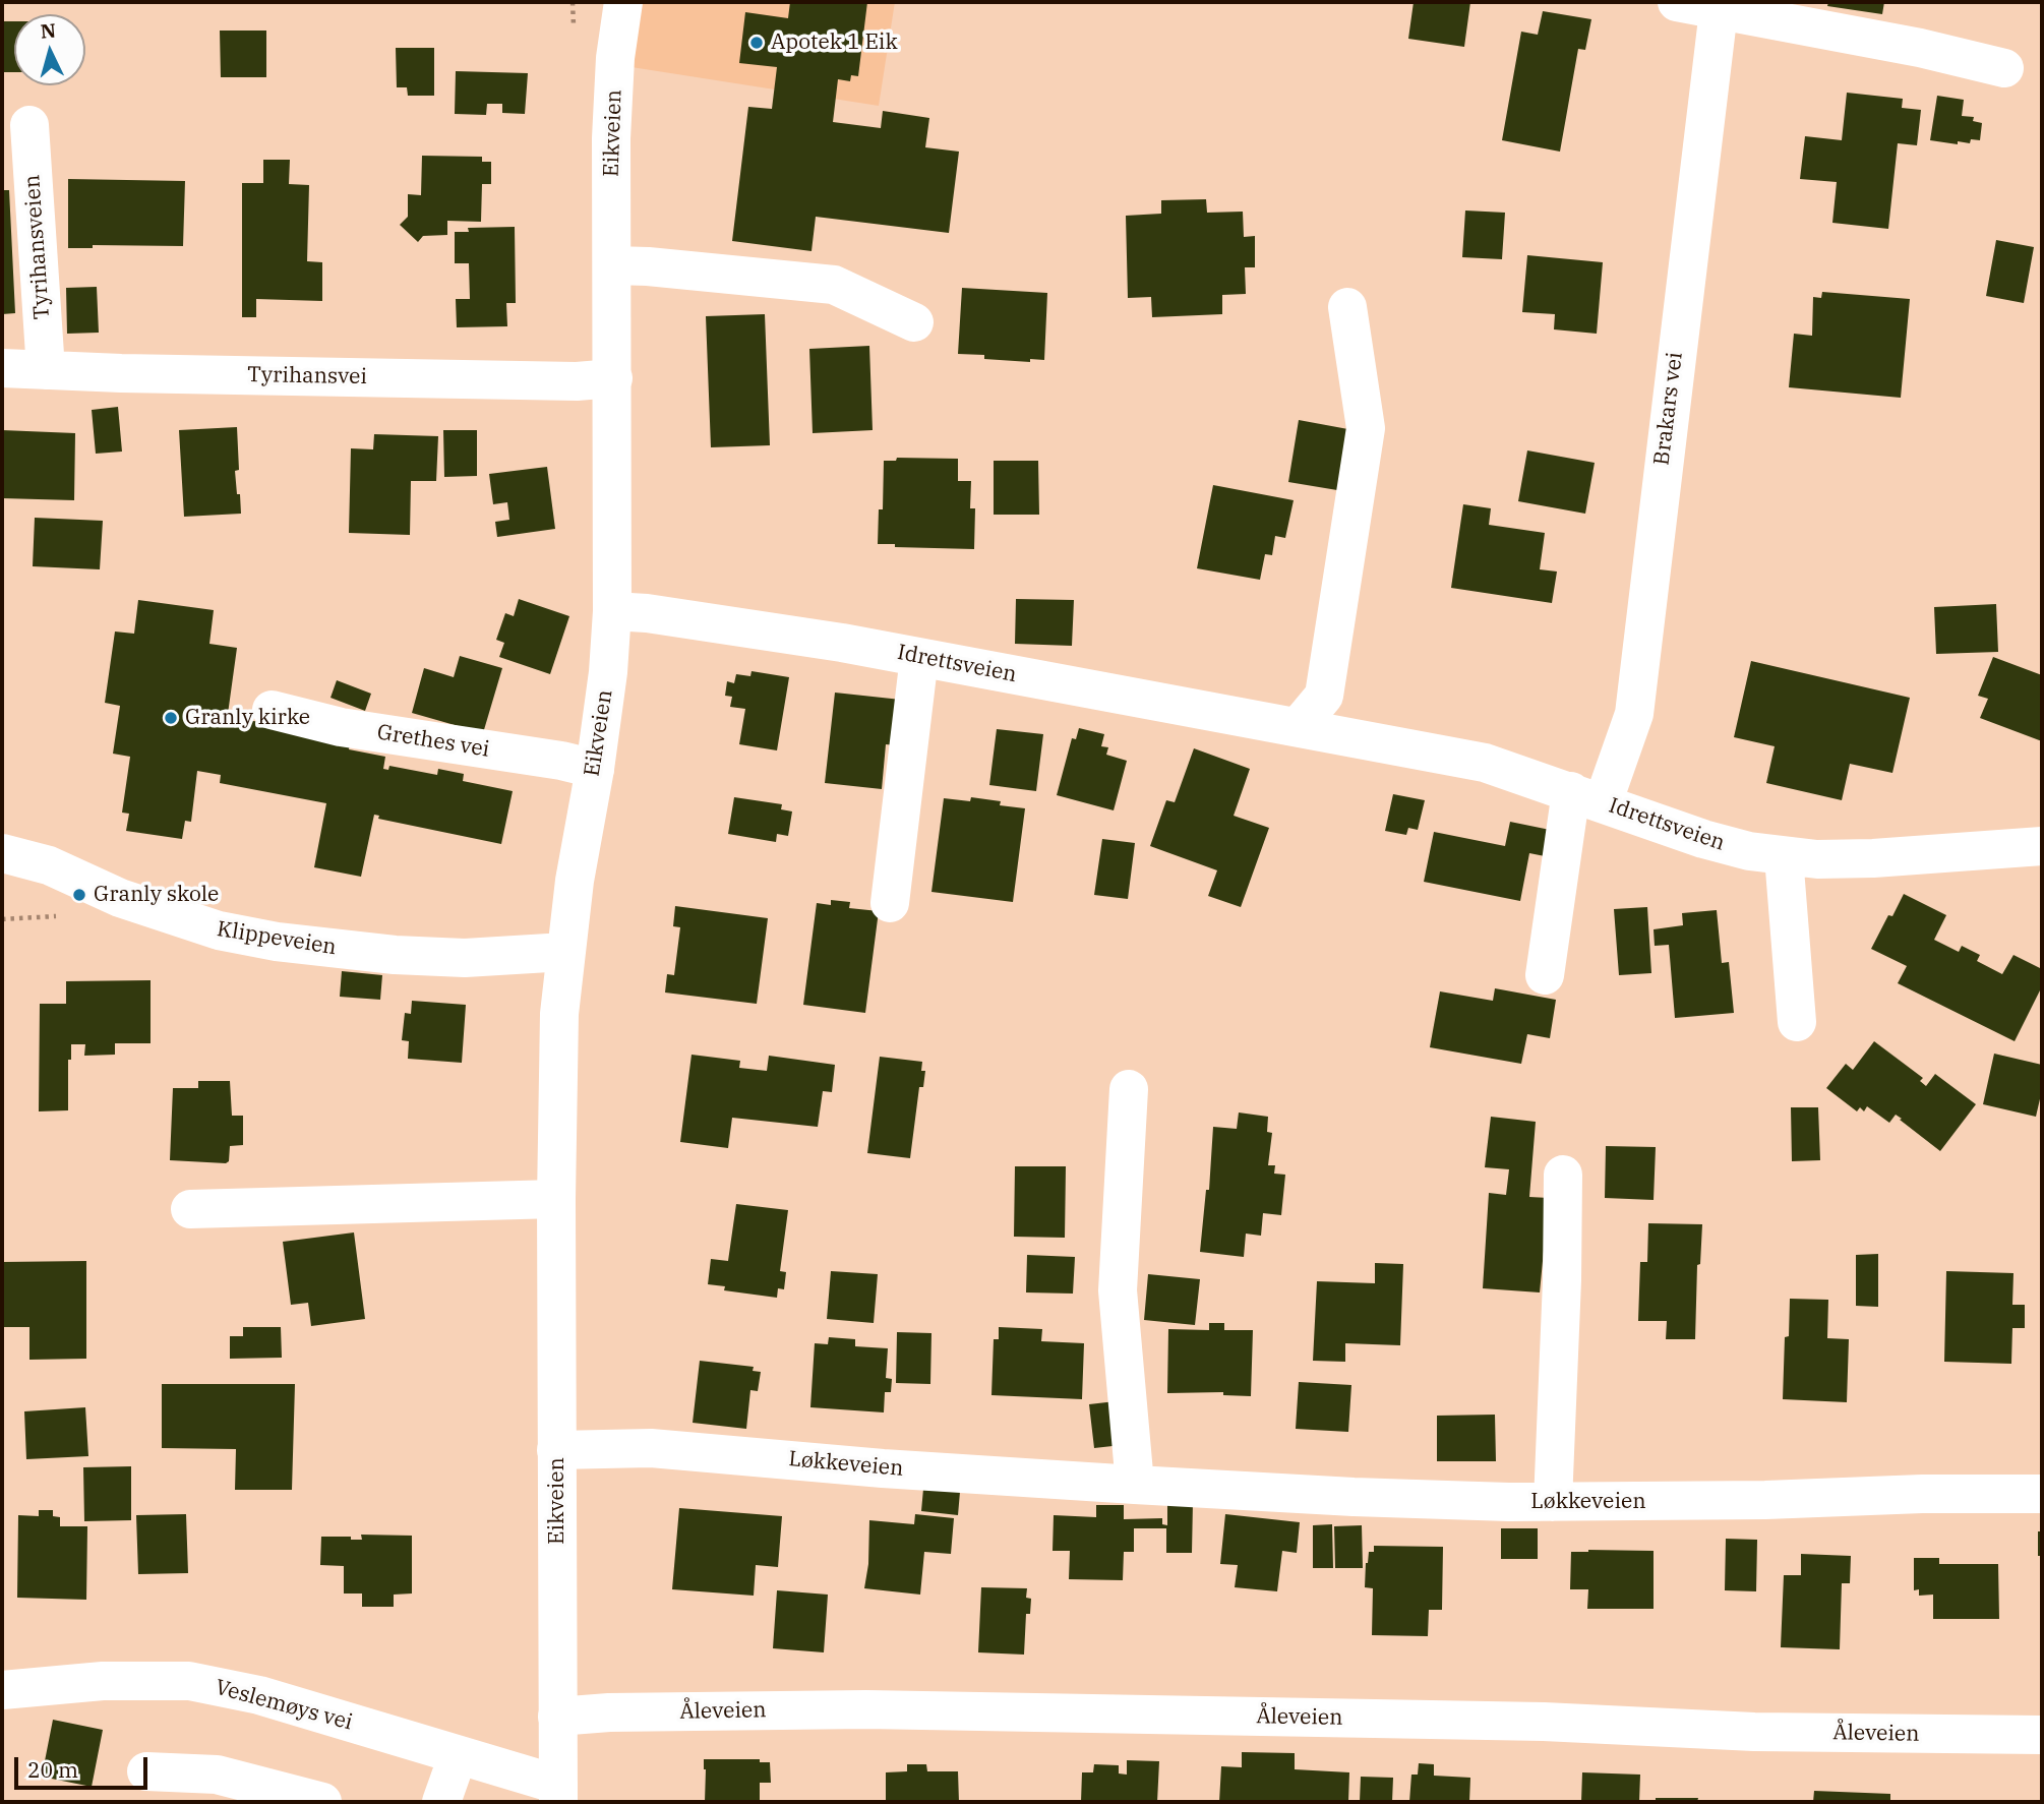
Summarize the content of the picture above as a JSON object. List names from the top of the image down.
{
  "streets": {
    "street": [
      "Eikveien",
      "Tyrihansveien",
      "Tyrihansvei",
      "Brakars vei",
      "Idrettsveien",
      "Grethes vei",
      "Klippeveien",
      "Løkkeveien",
      "Veslemøys vei",
      "Åleveien"
    ]
  },
  "crossings": [
    ["Eikveien", "Tyrihansvei"],
    ["Eikveien", "Idrettsveien"],
    ["Eikveien", "Grethes vei"],
    ["Eikveien", "Klippeveien"],
    ["Eikveien", "Løkkeveien"],
    ["Eikveien", "Veslemøys vei"],
    ["Eikveien", "Åleveien"],
    ["Tyrihansveien", "Tyrihansvei"],
    ["Brakars vei", "Idrettsveien"]
  ],
  "places": ["Apotek 1 Eik", "Granly kirke", "Granly skole"],
  "scale_bar": "20 m",
  "north": "top"
}
